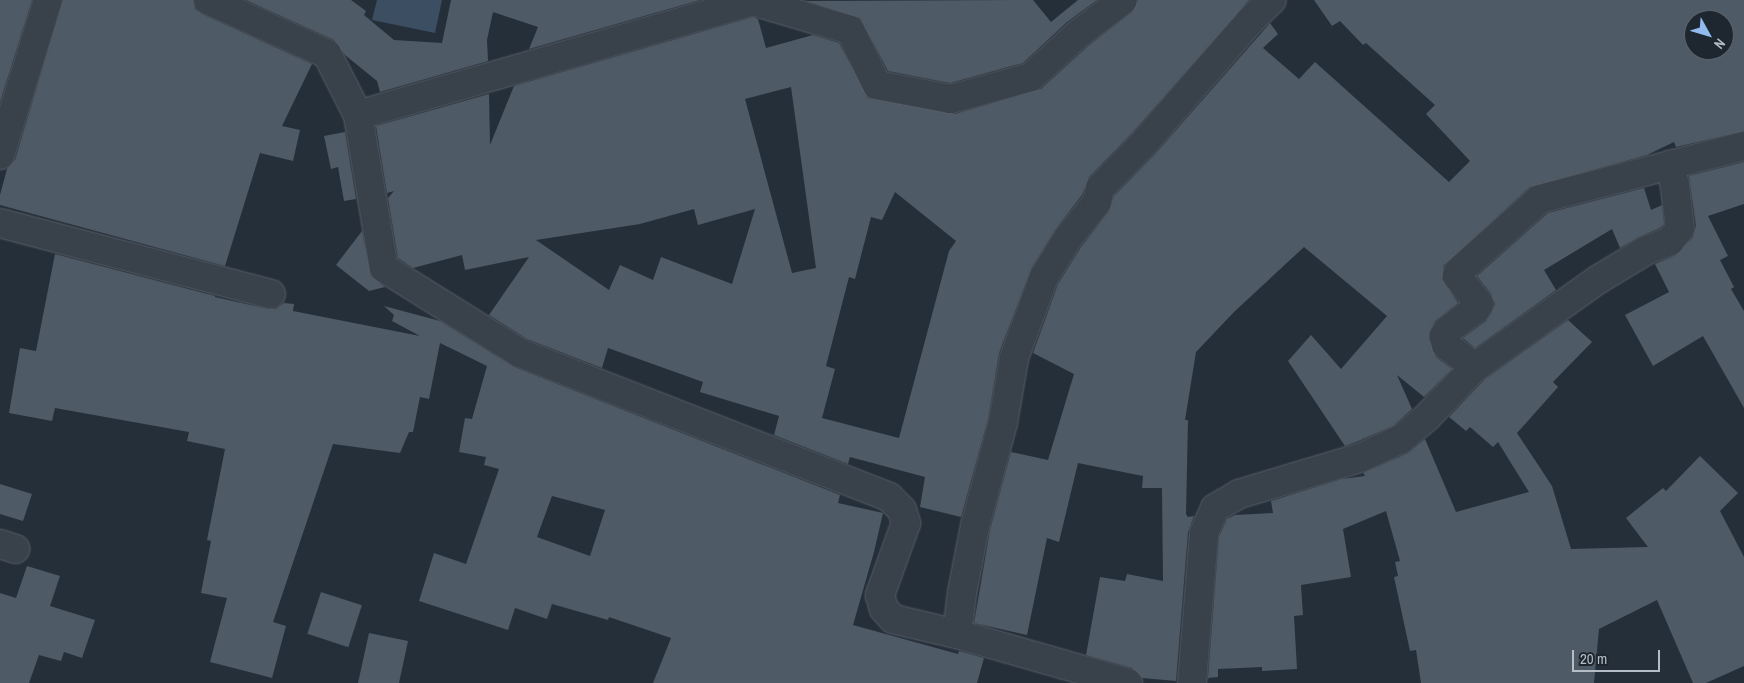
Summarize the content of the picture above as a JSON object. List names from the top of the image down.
{
  "scale_bar": "20 m",
  "north": "bottom right"
}
